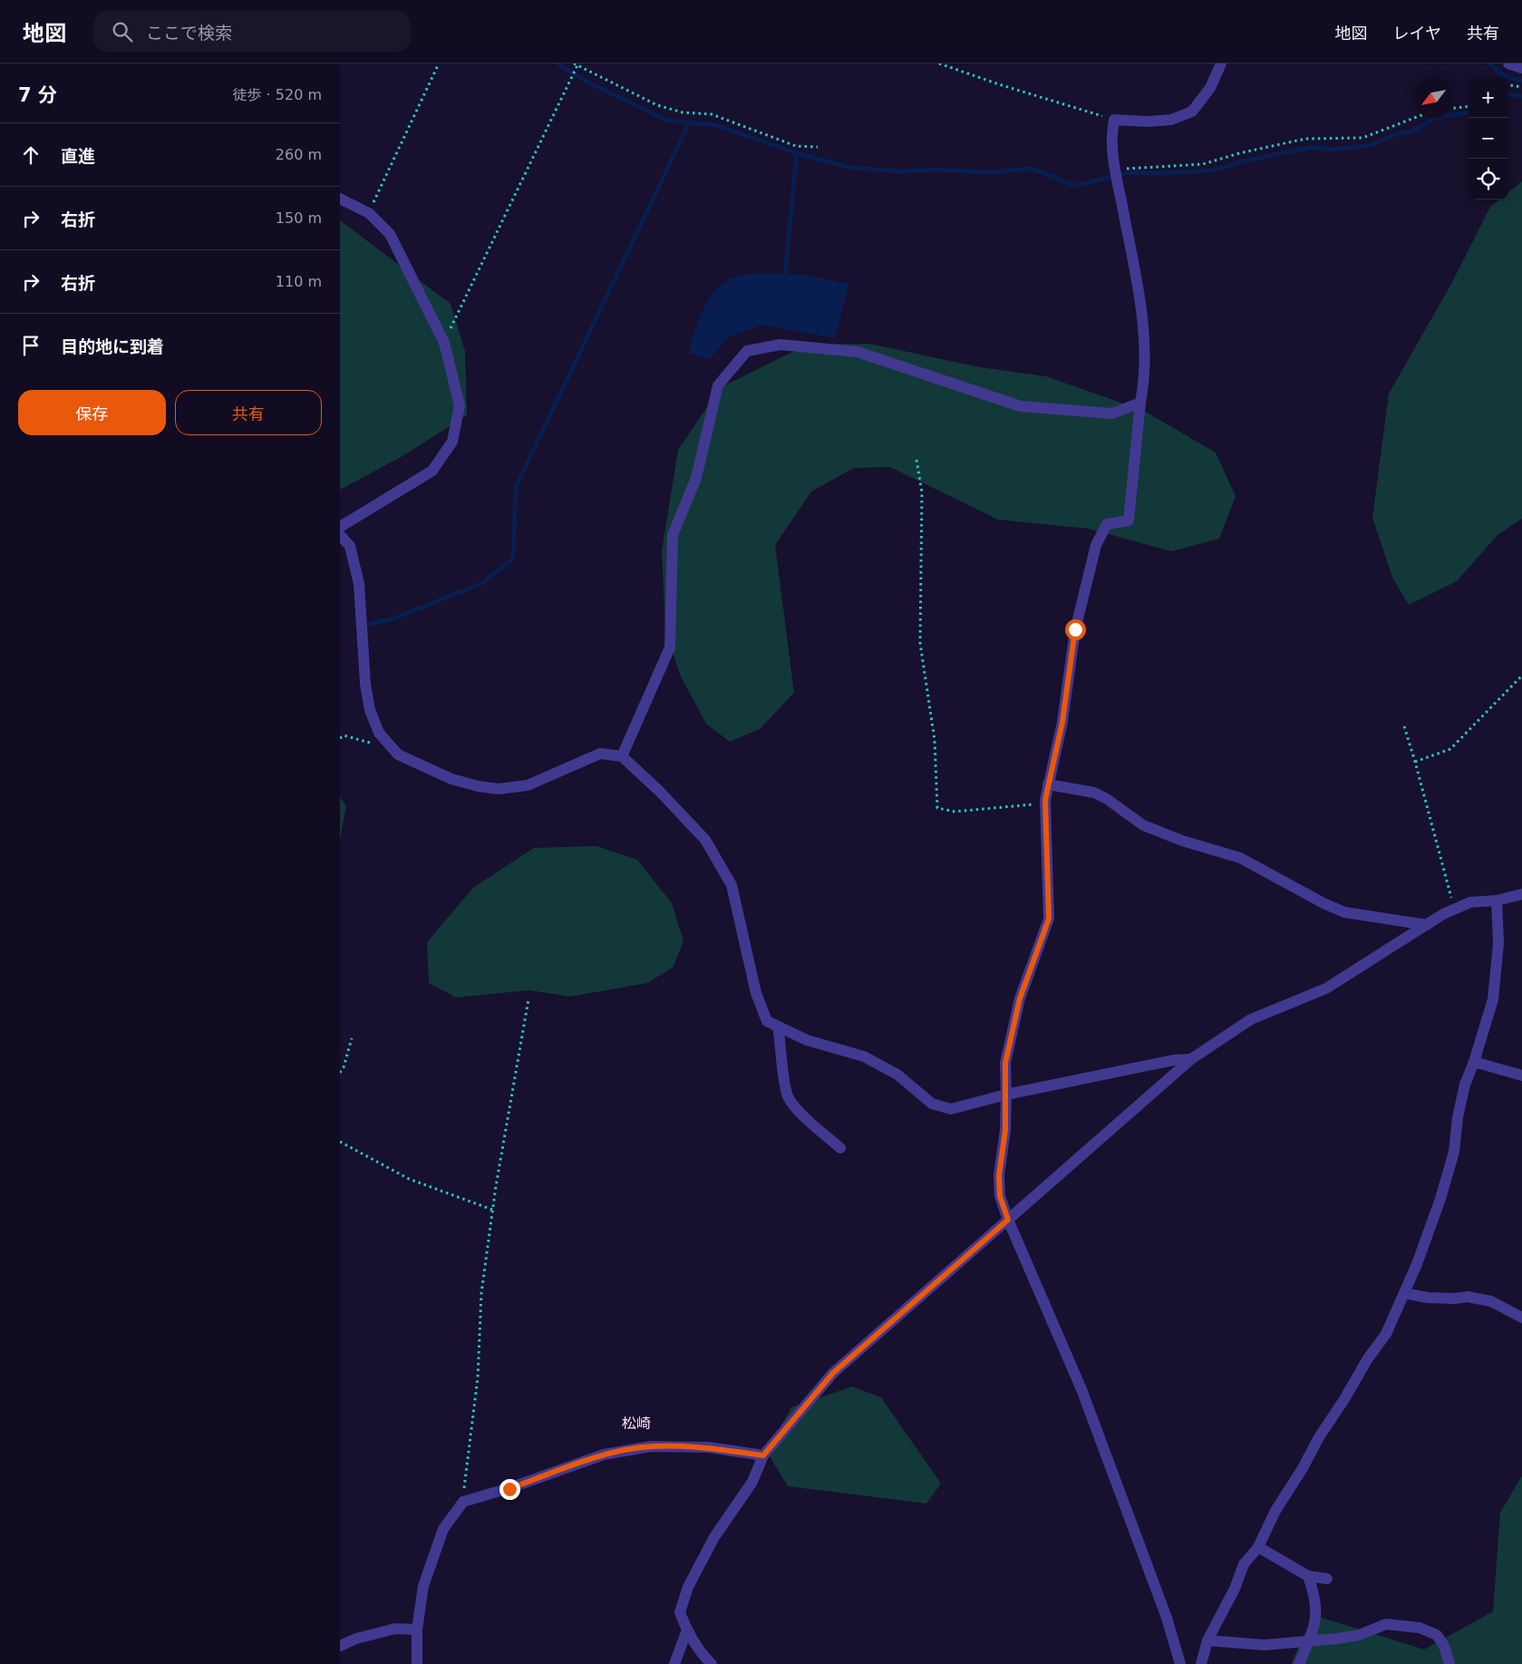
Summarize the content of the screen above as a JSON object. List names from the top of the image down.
{
  "districts": ["松崎"],
  "north": "bottom left",
  "page": {
    "header": "地図",
    "search": "ここで検索",
    "nav": ["地図", "レイヤ", "共有"],
    "heading": ["7 分", "徒歩 · 520 m"],
    "map_buttons": ["+", "−"],
    "list": [
      ["直進", "260 m"],
      ["右折", "150 m"],
      ["右折", "110 m"],
      "目的地に到着"
    ],
    "buttons": ["保存", "共有"]
  }
}
